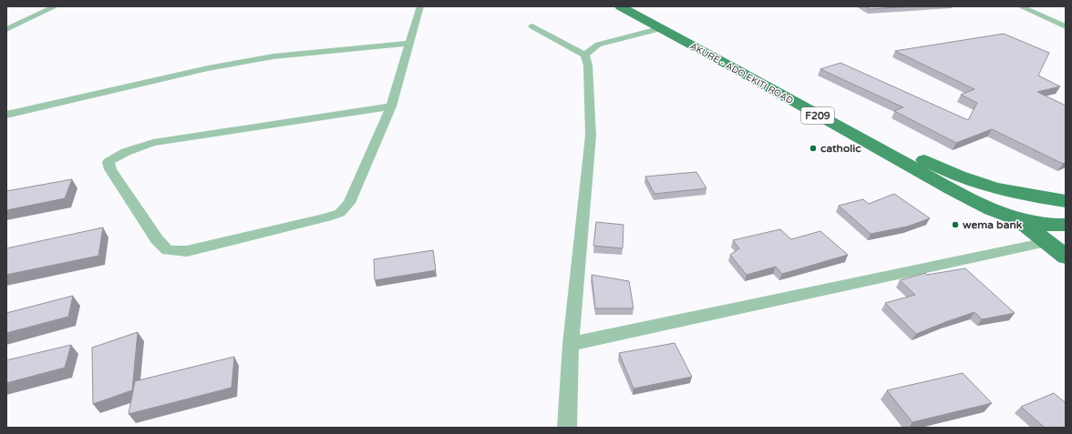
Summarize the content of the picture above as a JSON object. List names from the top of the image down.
{
  "streets": {
    "main road": ["AKURE - ADO EKITI ROAD", "F209"]
  },
  "crossings": [
    ["AKURE - ADO EKITI ROAD", "F209"]
  ],
  "places": ["catholic", "wema bank"]
}
